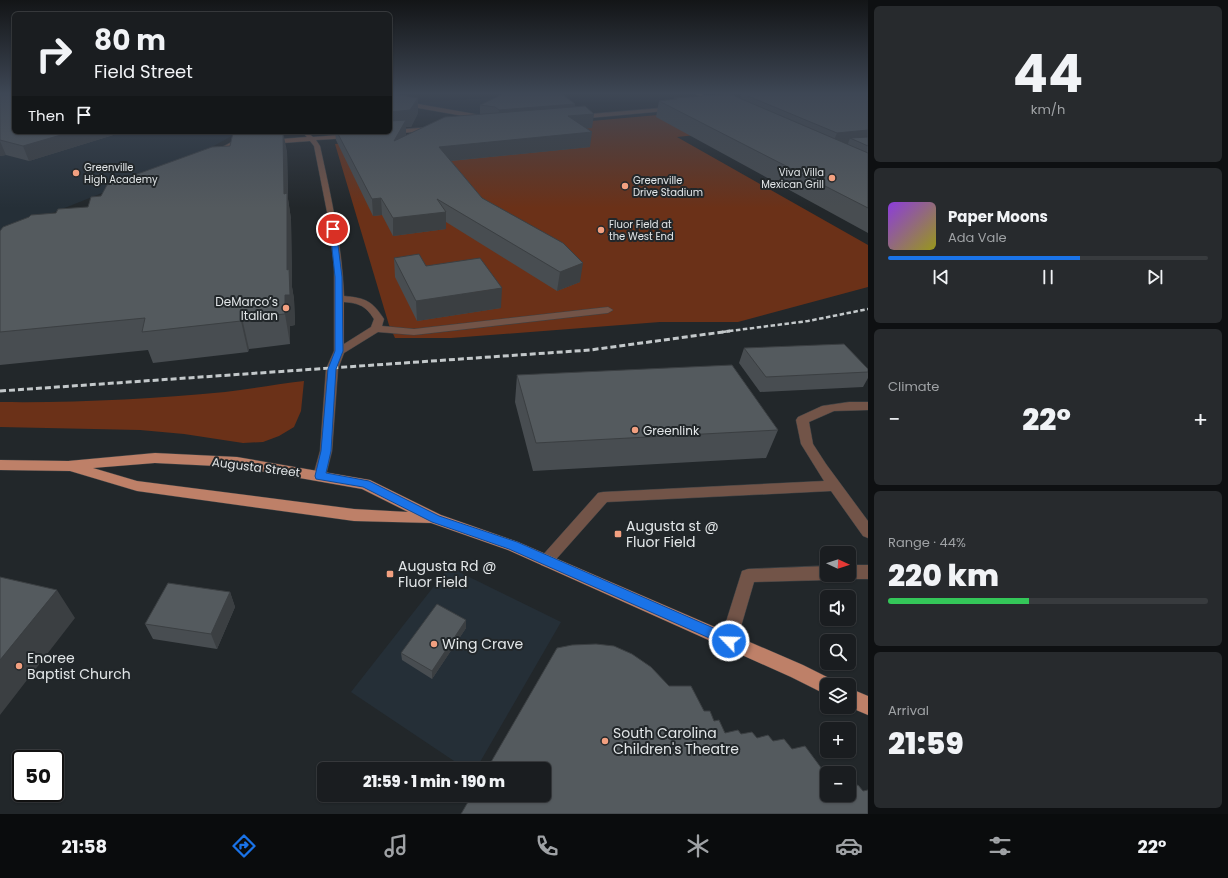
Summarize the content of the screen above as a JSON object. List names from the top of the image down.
{
  "streets": {
    "main road": ["Augusta Street"]
  },
  "places": {
    "other": [
      "Greenville High Academy",
      "Viva Villa Mexican Grill",
      "Greenville Drive Stadium",
      "Fluor Field at the West End",
      "DeMarco’s Italian",
      "Greenlink",
      "Wing Crave",
      "Enoree Baptist Church",
      "South Carolina Children's Theatre"
    ],
    "transit": ["Augusta st @ Fluor Field", "Augusta Rd @ Fluor Field"]
  },
  "north": "right",
  "page": {
    "tile": [
      ["44", "km/h"],
      "Climate",
      ["Range · 44%", "220 km"],
      ["Arrival", "21:59"]
    ],
    "turn": ["80 m", "Field Street"],
    "then": "Then",
    "song": ["Paper Moons", "Ada Vale"],
    "heat": ["−", "22°", "+"],
    "map_buttons": ["+", "−"],
    "limit": "50",
    "trip": "21:59 · 1 min · 190 m",
    "tabs": ["21:58", "22°"]
  }
}
